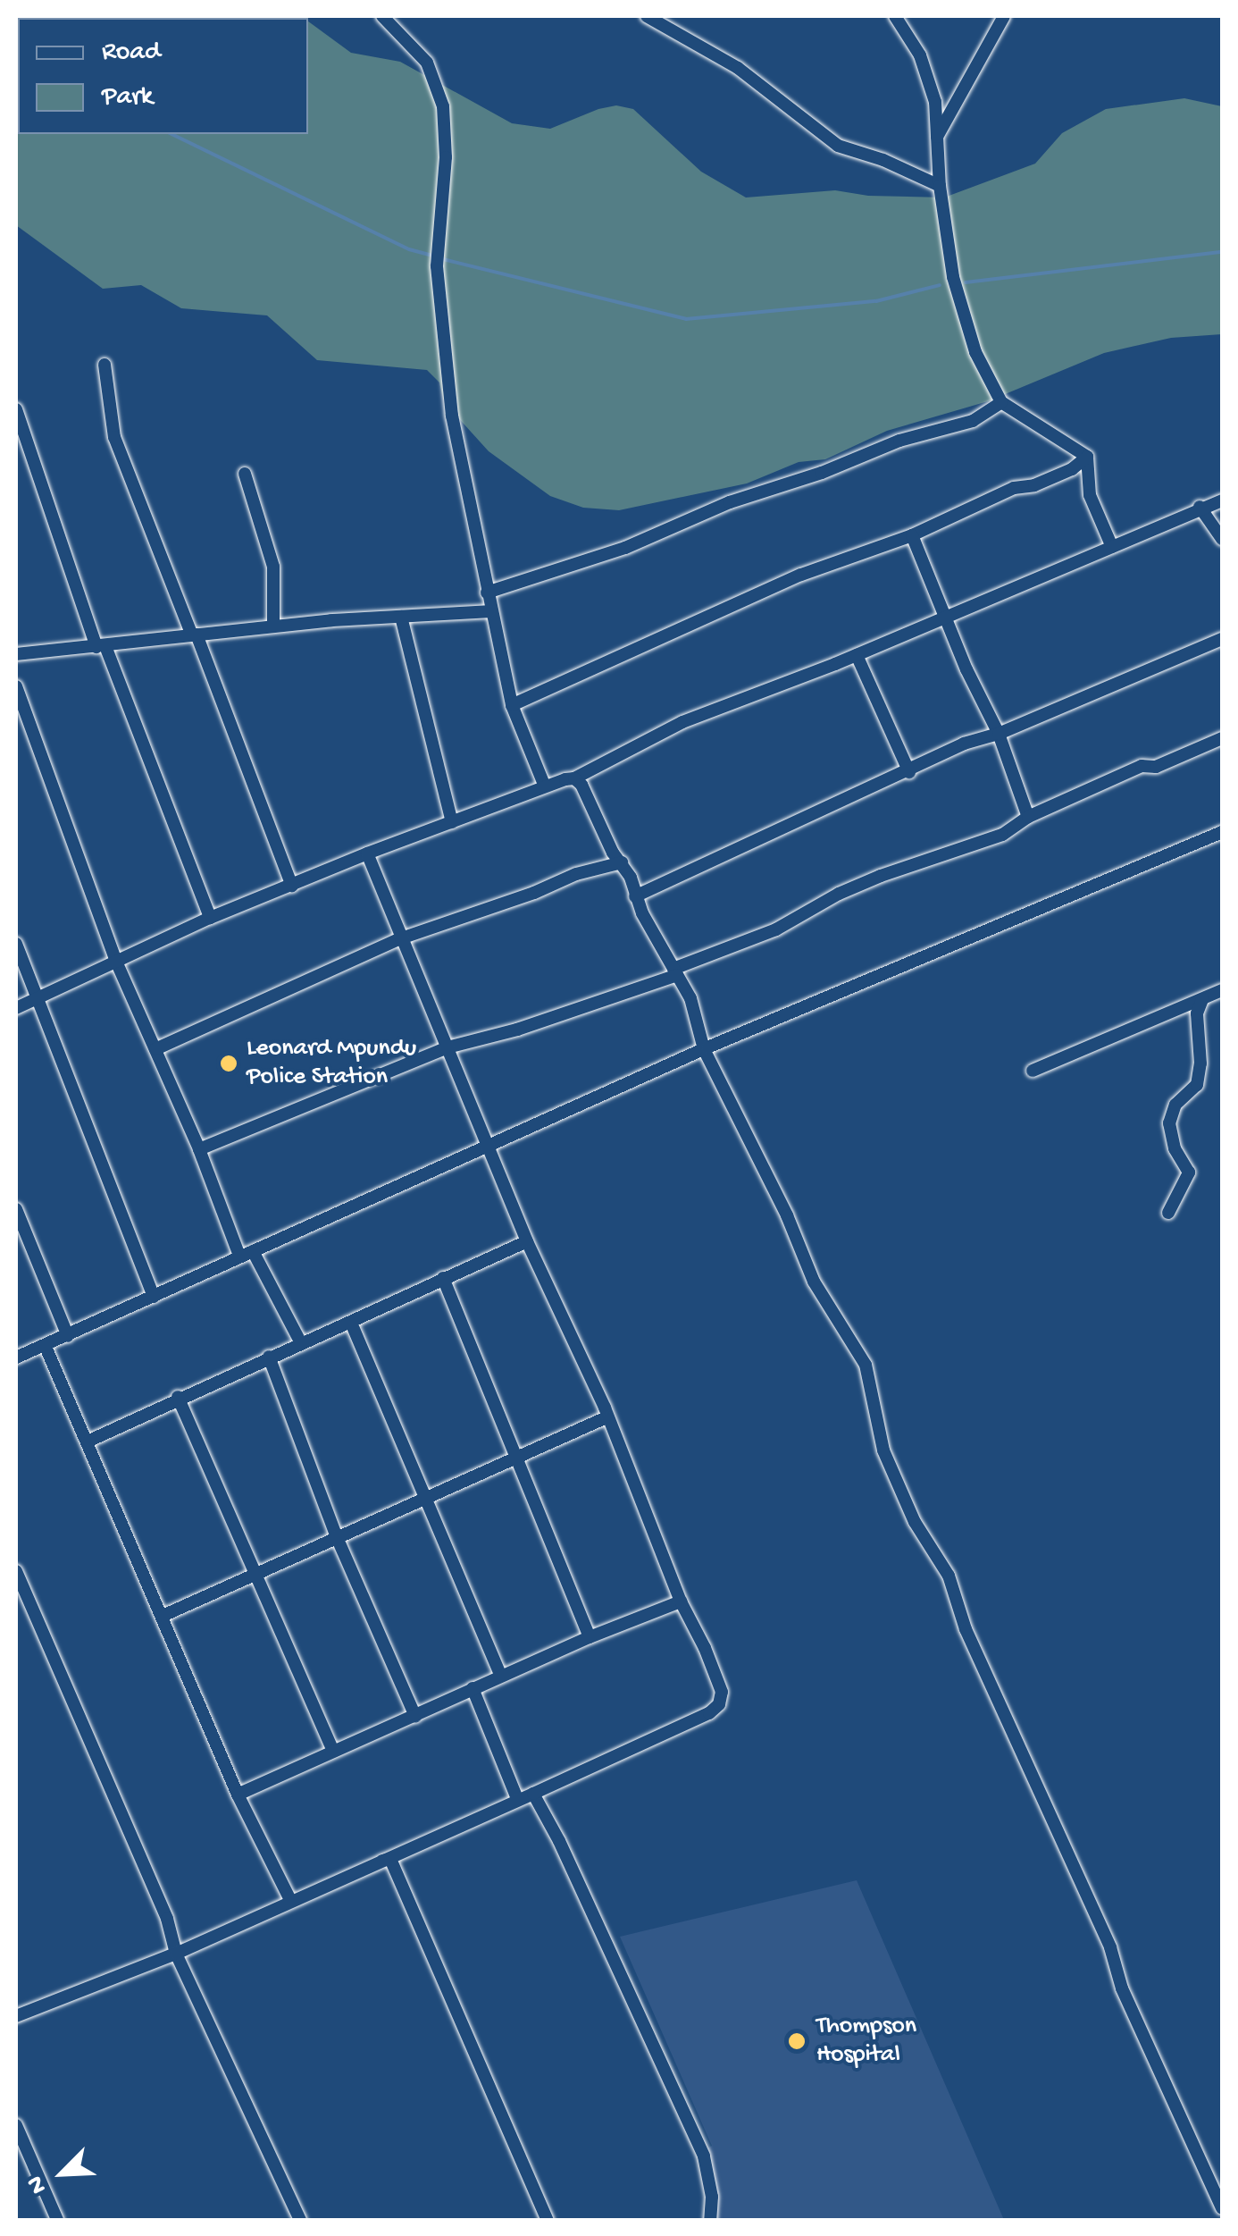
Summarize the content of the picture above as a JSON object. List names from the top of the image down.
{
  "places": ["Leonard Mpundu Police Station", "Thompson Hospital"],
  "legend": ["Road", "Park"],
  "north": "bottom left"
}
